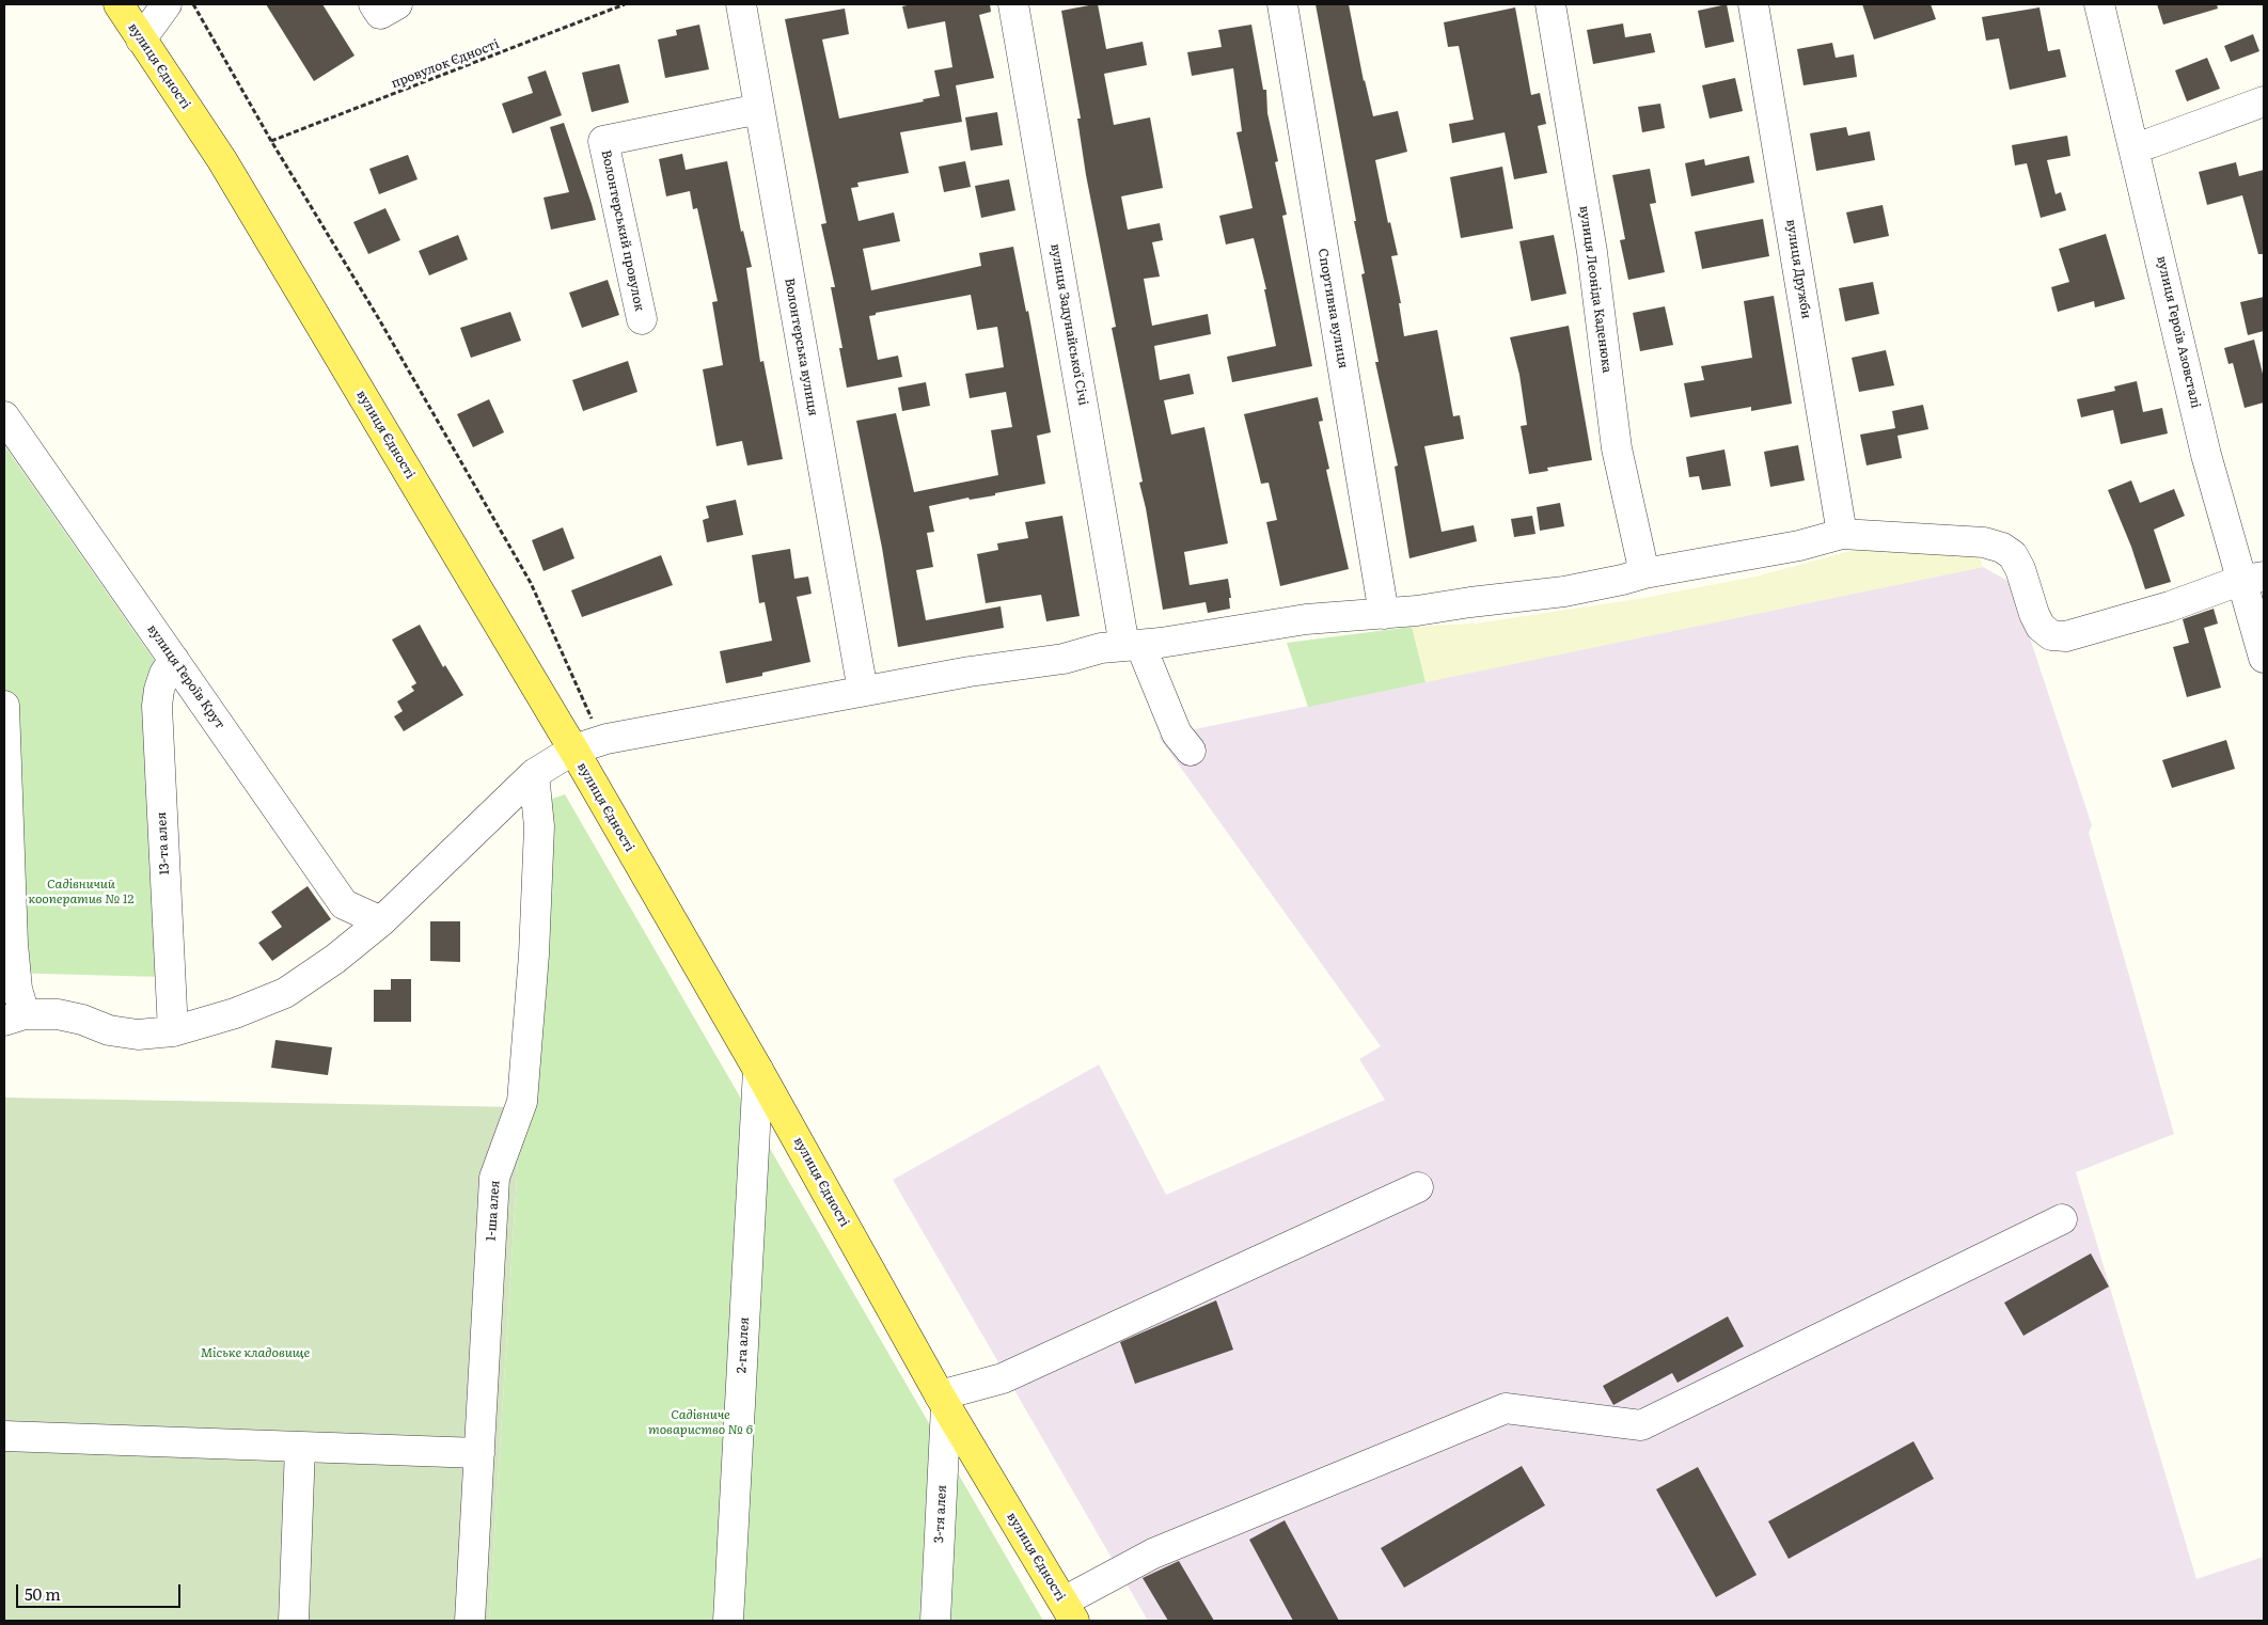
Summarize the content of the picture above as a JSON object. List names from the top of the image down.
{
  "streets": {
    "main road": ["вулиця Єдності"],
    "street": [
      "Волонтерський провулок",
      "вулиця Дружби",
      "вулиця Леоніда Каденюка",
      "Спортивна вулиця",
      "вулиця Задунайської Січі",
      "вулиця Героїв Азовсталі",
      "Волонтерська вулиця",
      "вулиця Героїв Крут",
      "13-та алея",
      "1-ша алея",
      "2-га алея",
      "3-тя алея"
    ],
    "path": ["провулок Єдності"]
  },
  "crossings": [
    ["вулиця Єдності", "2-га алея"],
    ["вулиця Єдності", "3-тя алея"],
    ["Волонтерський провулок", "Волонтерська вулиця"],
    ["вулиця Героїв Крут", "13-та алея"]
  ],
  "parks": ["Садівничий кооператив № 12", "Міське кладовище", "Садівниче товариство № 6"],
  "scale_bar": "50 m"
}
